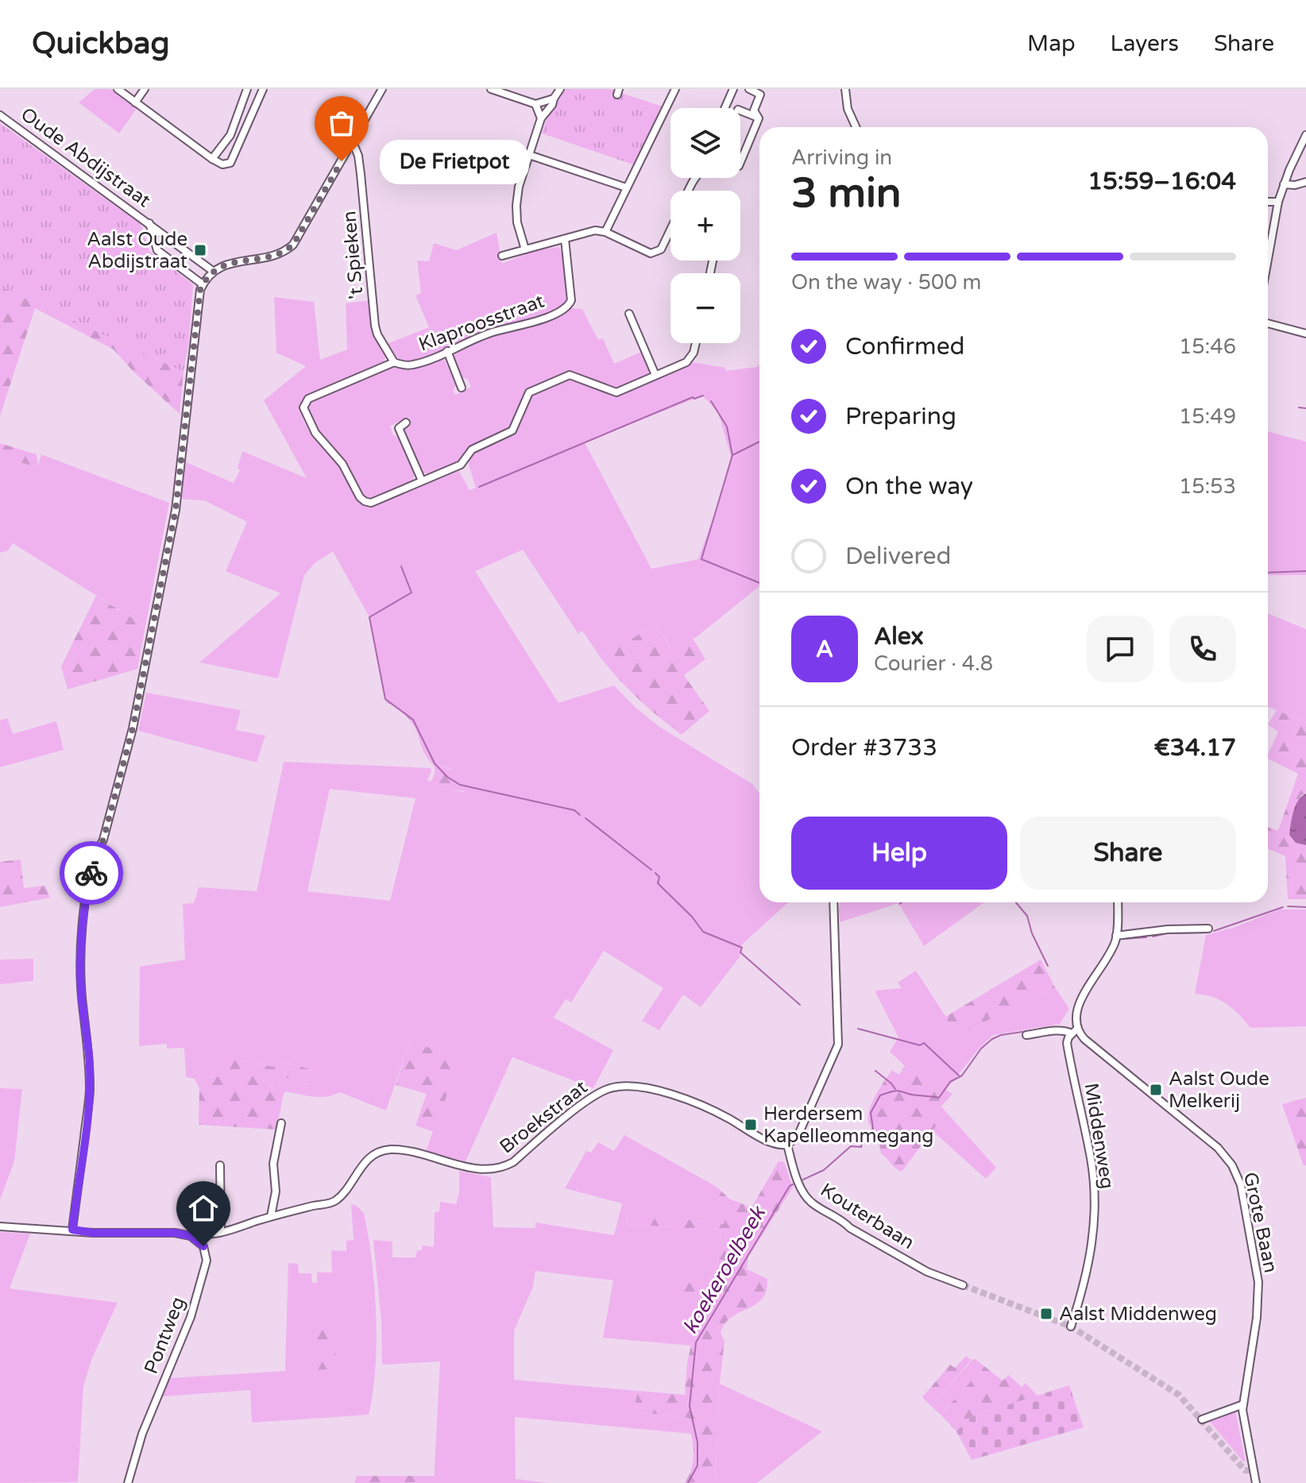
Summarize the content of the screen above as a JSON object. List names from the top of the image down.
{
  "streets": {
    "street": [
      "Oude Abdijstraat",
      "'t Spieken",
      "Klaproosstraat",
      "Broekstraat",
      "Middenweg",
      "Kouterbaan",
      "Grote Baan",
      "Pontweg"
    ]
  },
  "crossings": [
    ["'t Spieken", "Klaproosstraat"],
    ["Broekstraat", "Kouterbaan"],
    ["Broekstraat", "Pontweg"],
    ["Middenweg", "Grote Baan"]
  ],
  "water": ["koekeroelbeek"],
  "places": {
    "other": ["De Frietpot"],
    "transit": [
      "Aalst Oude Abdijstraat",
      "Aalst Oude Melkerij",
      "Herdersem Kapelleommegang",
      "Aalst Middenweg"
    ]
  },
  "page": {
    "header": "Quickbag",
    "nav": ["Map", "Layers", "Share"],
    "map_buttons": ["+", "−"],
    "heading": ["3 min", "Arriving in", "15:59–16:04"],
    "panel": [
      "Alex",
      "Courier · 4.8",
      "Order #3733",
      "€34.17"
    ],
    "bubble": "De Frietpot",
    "bar": "On the way · 500 m",
    "list": [
      ["Confirmed", "15:46"],
      ["Preparing", "15:49"],
      ["On the way", "15:53"],
      "Delivered"
    ],
    "round": "A",
    "buttons": ["Help", "Share"]
  }
}
